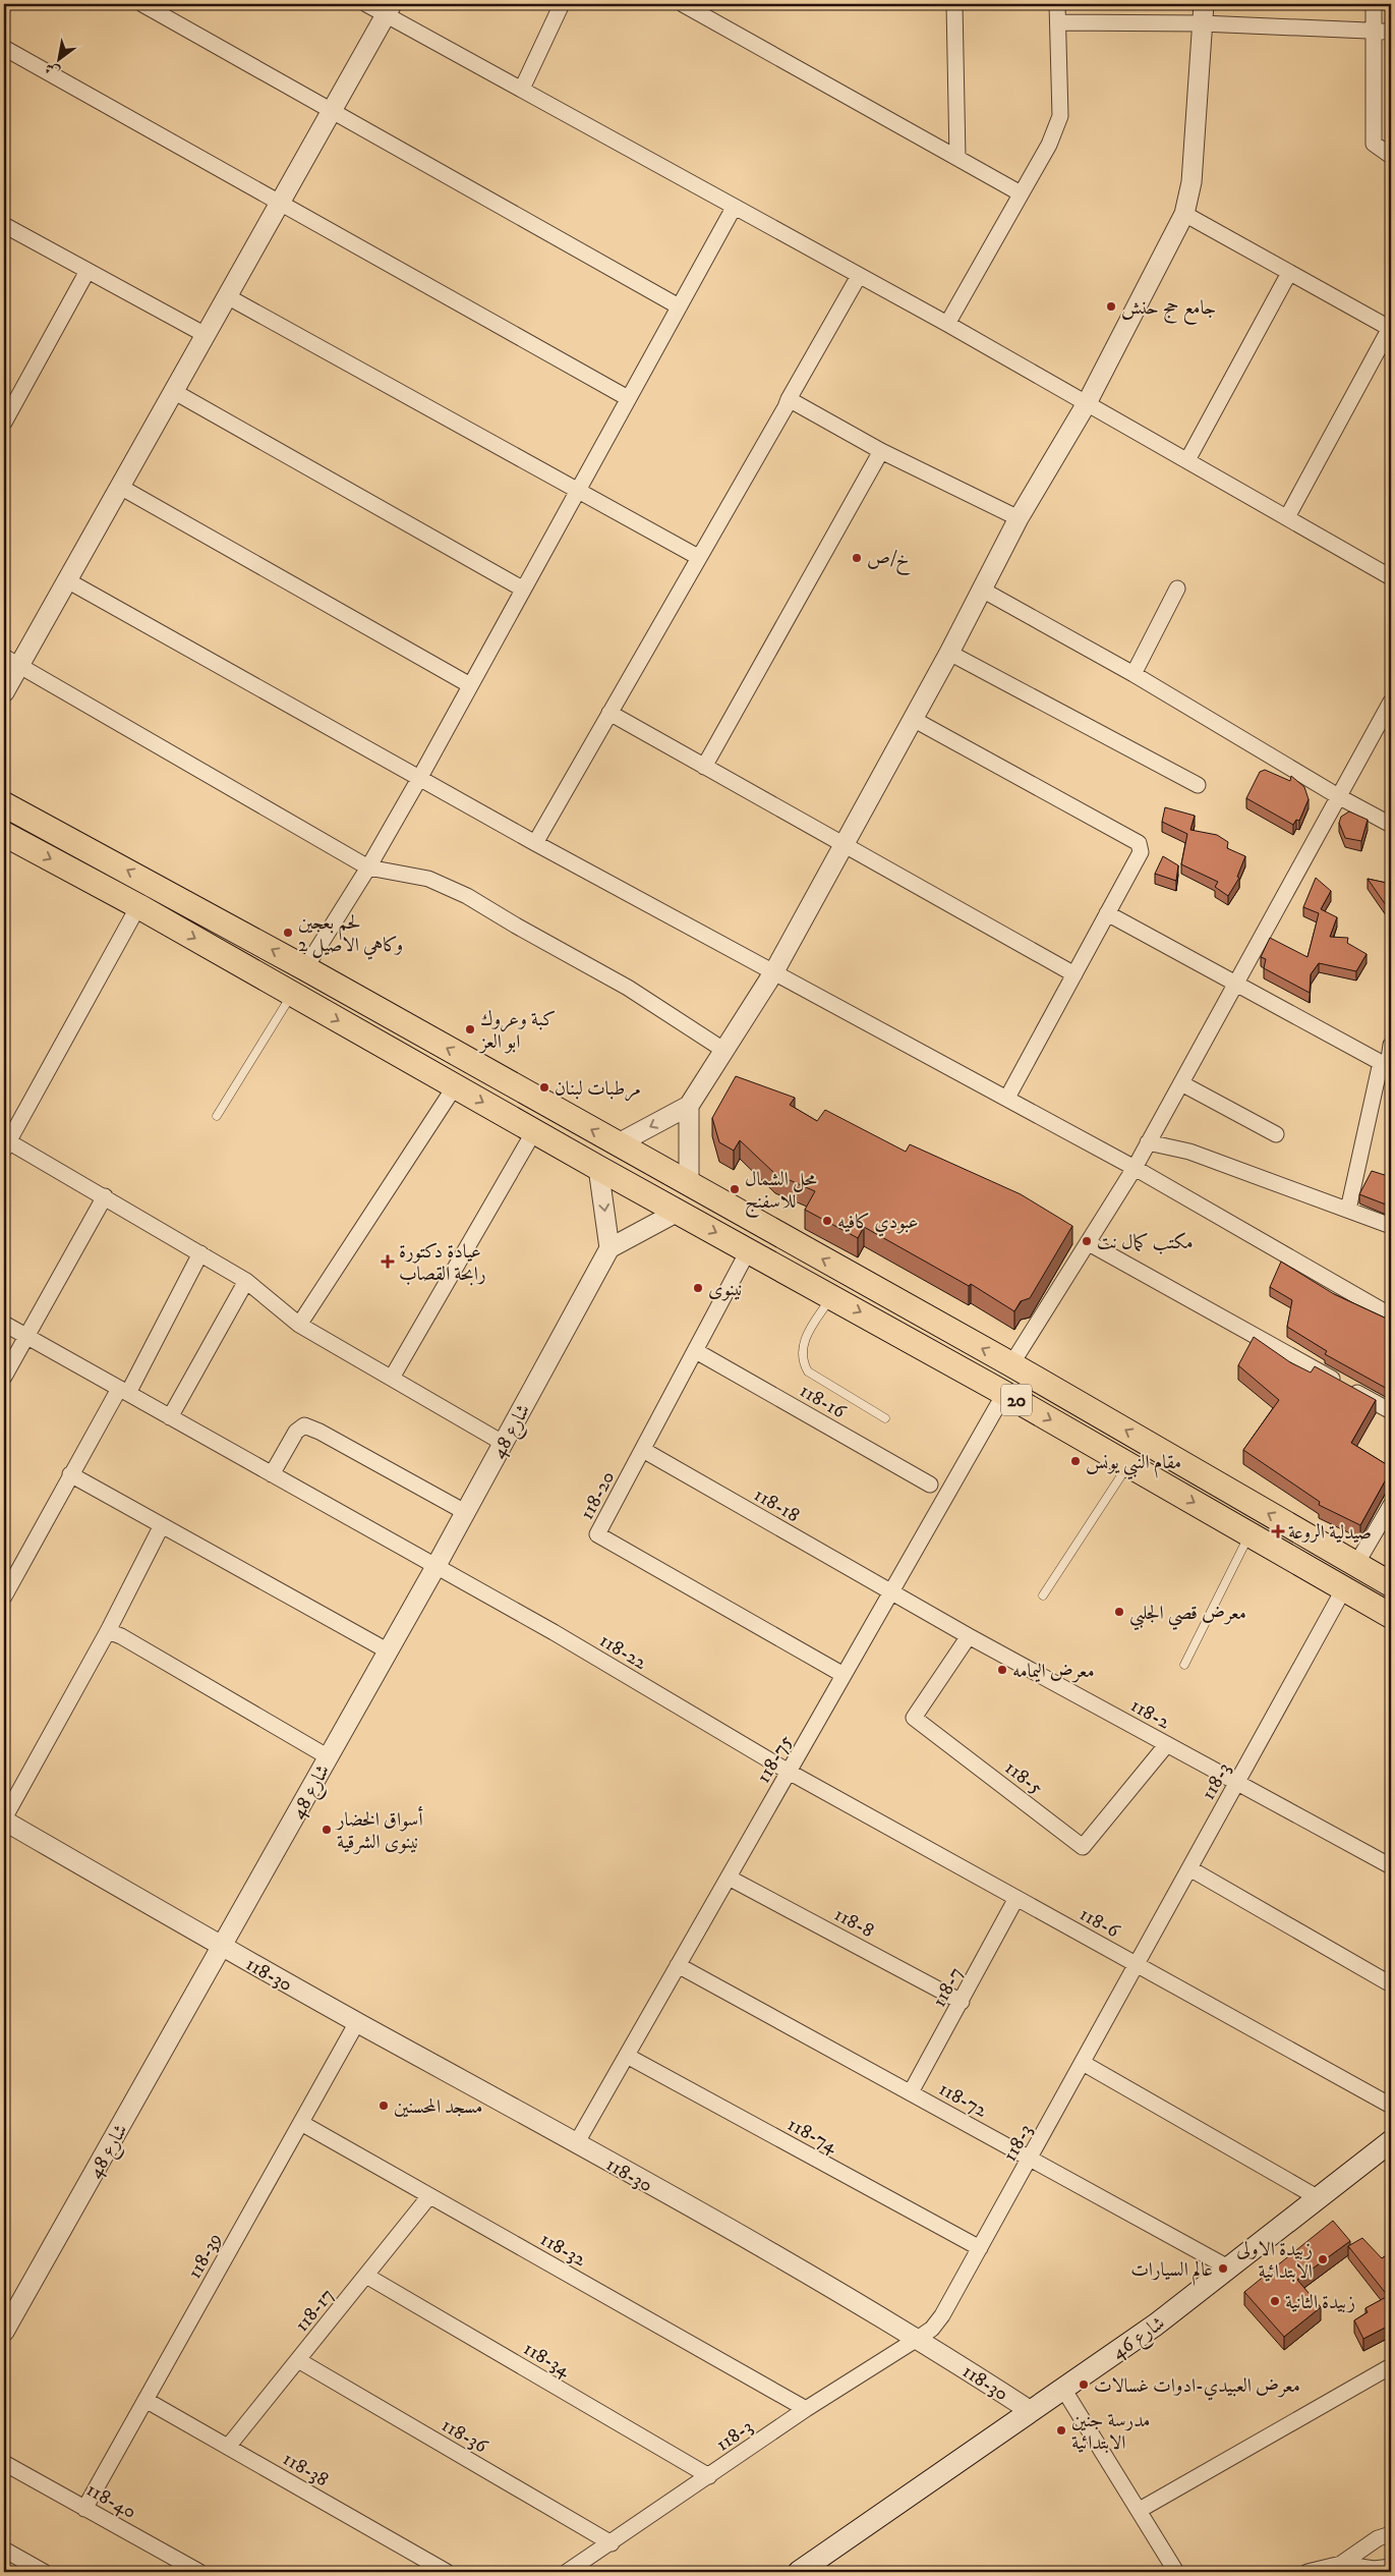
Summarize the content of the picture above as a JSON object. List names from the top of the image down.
{
  "streets": {
    "main road": ["20", "شارع 46"],
    "street": [
      "118-16",
      "شارع 48",
      "118-20",
      "118-18",
      "118-22",
      "118-2",
      "118-75",
      "118-5",
      "118-3",
      "118-8",
      "118-6",
      "118-30",
      "118-7",
      "118-72",
      "118-74",
      "118-32",
      "118-39",
      "118-17",
      "118-34",
      "118-36",
      "118-38",
      "118-40"
    ]
  },
  "crossings": [
    ["118-16", "118-20"],
    ["20", "118-20"],
    ["20", "118-75"],
    ["20", "118-3"],
    ["شارع 48", "118-22"],
    ["شارع 48", "118-30"],
    ["118-20", "118-18"],
    ["118-20", "118-75"],
    ["118-18", "118-2"],
    ["118-18", "118-75"],
    ["118-22", "118-75"],
    ["118-22", "118-6"],
    ["118-2", "118-75"],
    ["118-2", "118-5"],
    ["118-2", "118-3"],
    ["118-75", "118-8"],
    ["118-75", "118-6"],
    ["118-75", "118-30"],
    ["118-75", "118-72"],
    ["118-75", "118-74"],
    ["118-3", "118-6"],
    ["118-3", "118-30"],
    ["118-3", "118-72"],
    ["118-3", "118-74"],
    ["118-3", "118-32"],
    ["118-3", "118-34"],
    ["118-3", "118-36"],
    ["118-8", "118-7"],
    ["118-6", "118-7"],
    ["118-30", "118-39"],
    ["118-30", "شارع 46"],
    ["118-7", "118-72"],
    ["118-72", "شارع 46"],
    ["118-32", "118-39"],
    ["118-32", "118-17"],
    ["118-39", "118-38"],
    ["118-39", "118-40"],
    ["118-17", "118-34"],
    ["118-17", "118-36"],
    ["118-17", "118-38"]
  ],
  "places": {
    "other": [
      "جامع حج حنش",
      "خ/ص",
      "لحم بعجين وكاهي الاصيل 2",
      "كبة وعروك ابو العز",
      "مرطبات لبنان",
      "محل الشمال للاسفنج",
      "عبودي كافيه",
      "مكتب كمال نت",
      "نينوى",
      "مقام النبي يونس",
      "معرض قصي الجلبي",
      "معرض اليمامه",
      "أسواق الخضار نينوى الشرقية",
      "مسجد المحسنين",
      "زبيدة الاولى الابتدائية",
      "عالم السيارات",
      "زبيدة الثانية",
      "معرض العبيدي-ادوات غسالات",
      "مدرسة جنين الابتدائية"
    ],
    "health": ["عيادة دكتورة رابحة القصاب", "صيدلية الروعة"]
  },
  "north": "bottom left"
}
